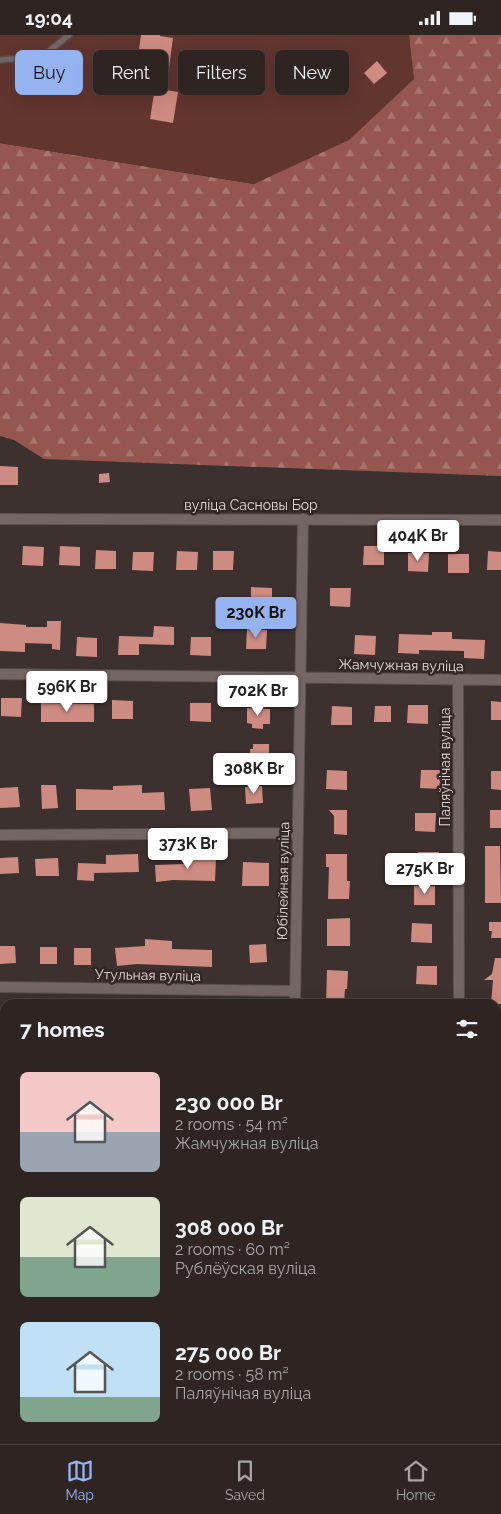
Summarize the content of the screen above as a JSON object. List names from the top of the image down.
{
  "streets": {
    "street": [
      "вуліца Сасновы Бор",
      "Жамчужная вуліца",
      "Паляўнічая вуліца",
      "Юбілейная вуліца",
      "Утульная вуліца"
    ]
  },
  "crossings": [
    ["вуліца Сасновы Бор", "Юбілейная вуліца"],
    ["Жамчужная вуліца", "Паляўнічая вуліца"],
    ["Жамчужная вуліца", "Юбілейная вуліца"],
    ["Юбілейная вуліца", "Утульная вуліца"]
  ],
  "page": {
    "status": "19:04",
    "chip": [
      "Buy",
      "Rent",
      "Filters",
      "New"
    ],
    "price": [
      "404K Br",
      "230K Br",
      "596K Br",
      "702K Br",
      "308K Br",
      "373K Br",
      "275K Br"
    ],
    "heading": "7 homes",
    "list": [
      {
        "name": "230 000 Br",
        "note": "2 rooms · 54 m² · Жамчужная вуліца"
      },
      {
        "name": "308 000 Br",
        "note": "2 rooms · 60 m² · Рублёўская вуліца"
      },
      {
        "name": "275 000 Br",
        "note": "2 rooms · 58 m² · Паляўнічая вуліца"
      }
    ],
    "tabs": ["Map", "Saved", "Home"]
  }
}
